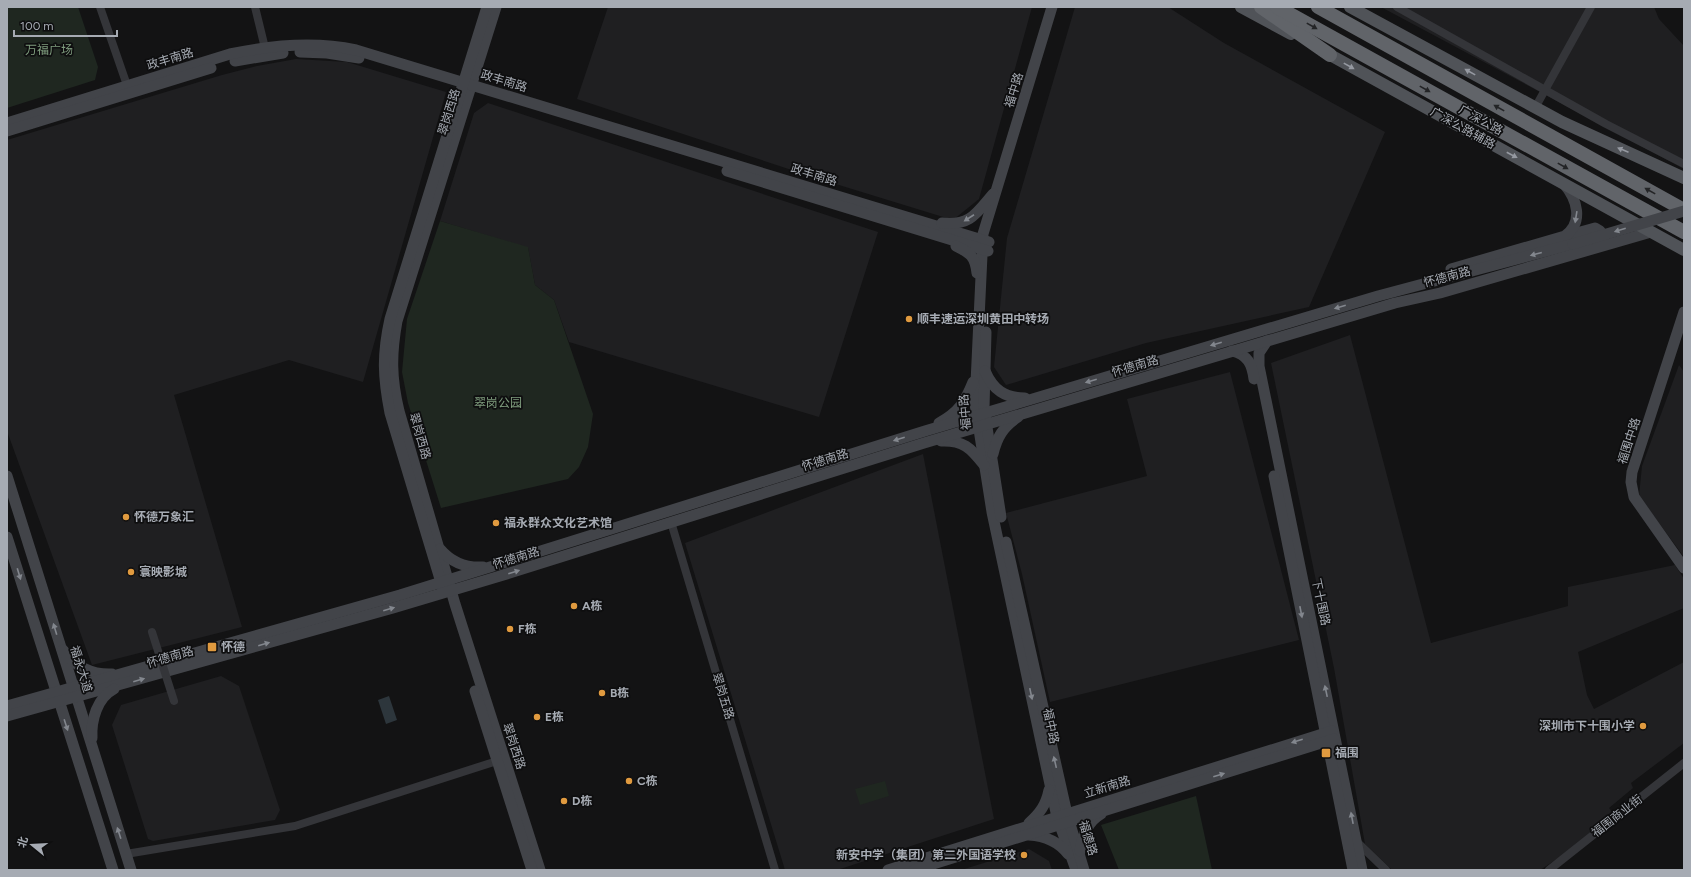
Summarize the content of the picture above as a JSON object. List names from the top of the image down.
{
  "streets": {
    "highway": ["广深公路"],
    "main road": [
      "政丰南路",
      "福中路",
      "翠岗西路",
      "广深公路辅路",
      "怀德南路",
      "福围中路",
      "下十围路",
      "福永大道",
      "立新南路",
      "福德路"
    ],
    "street": ["翠岗五路", "福围商业街"]
  },
  "crossings": [
    ["政丰南路", "福中路"],
    ["政丰南路", "翠岗西路"],
    ["福中路", "怀德南路"],
    ["福中路", "立新南路"],
    ["福中路", "福德路"],
    ["翠岗西路", "怀德南路"],
    ["广深公路", "怀德南路"],
    ["广深公路辅路", "怀德南路"],
    ["怀德南路", "下十围路"],
    ["怀德南路", "福永大道"],
    ["怀德南路", "翠岗五路"],
    ["下十围路", "立新南路"],
    ["立新南路", "福德路"]
  ],
  "parks": ["万福广场", "翠岗公园"],
  "places": {
    "other": [
      "顺丰速运深圳黄田中转场",
      "怀德万象汇",
      "福永群众文化艺术馆",
      "寰映影城",
      "A栋",
      "F栋",
      "B栋",
      "E栋",
      "深圳市下十围小学",
      "C栋",
      "D栋",
      "新安中学（集团）第二外国语学校"
    ],
    "transit": ["怀德", "福围"]
  },
  "scale_bar": "100 m",
  "north": "left"
}
